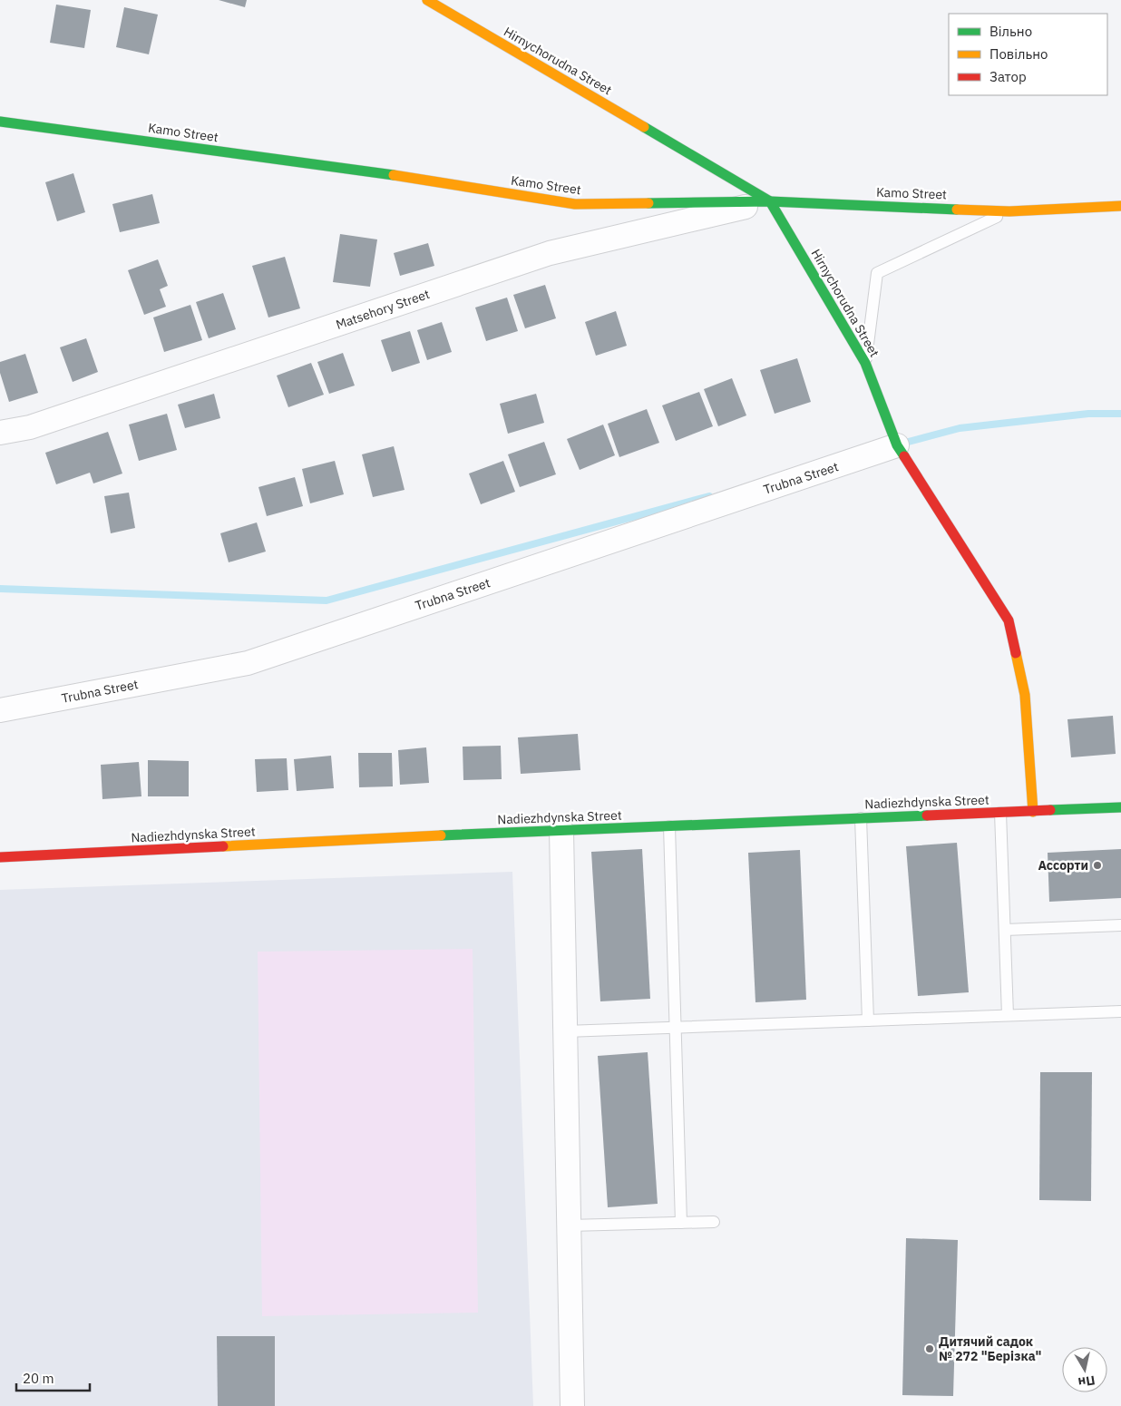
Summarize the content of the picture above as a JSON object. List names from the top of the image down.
{
  "streets": {
    "street": [
      "Hirnychorudna Street",
      "Kamo Street",
      "Matsehory Street",
      "Trubna Street",
      "Nadiezhdynska Street"
    ]
  },
  "crossings": [
    ["Hirnychorudna Street", "Kamo Street"],
    ["Hirnychorudna Street", "Matsehory Street"],
    ["Hirnychorudna Street", "Trubna Street"],
    ["Hirnychorudna Street", "Nadiezhdynska Street"],
    ["Kamo Street", "Matsehory Street"]
  ],
  "places": ["Ассорти", "Дитячий садок № 272 \"Берізка\""],
  "legend": ["Вільно", "Повільно", "Затор"],
  "scale_bar": "20 m",
  "north": "bottom"
}
